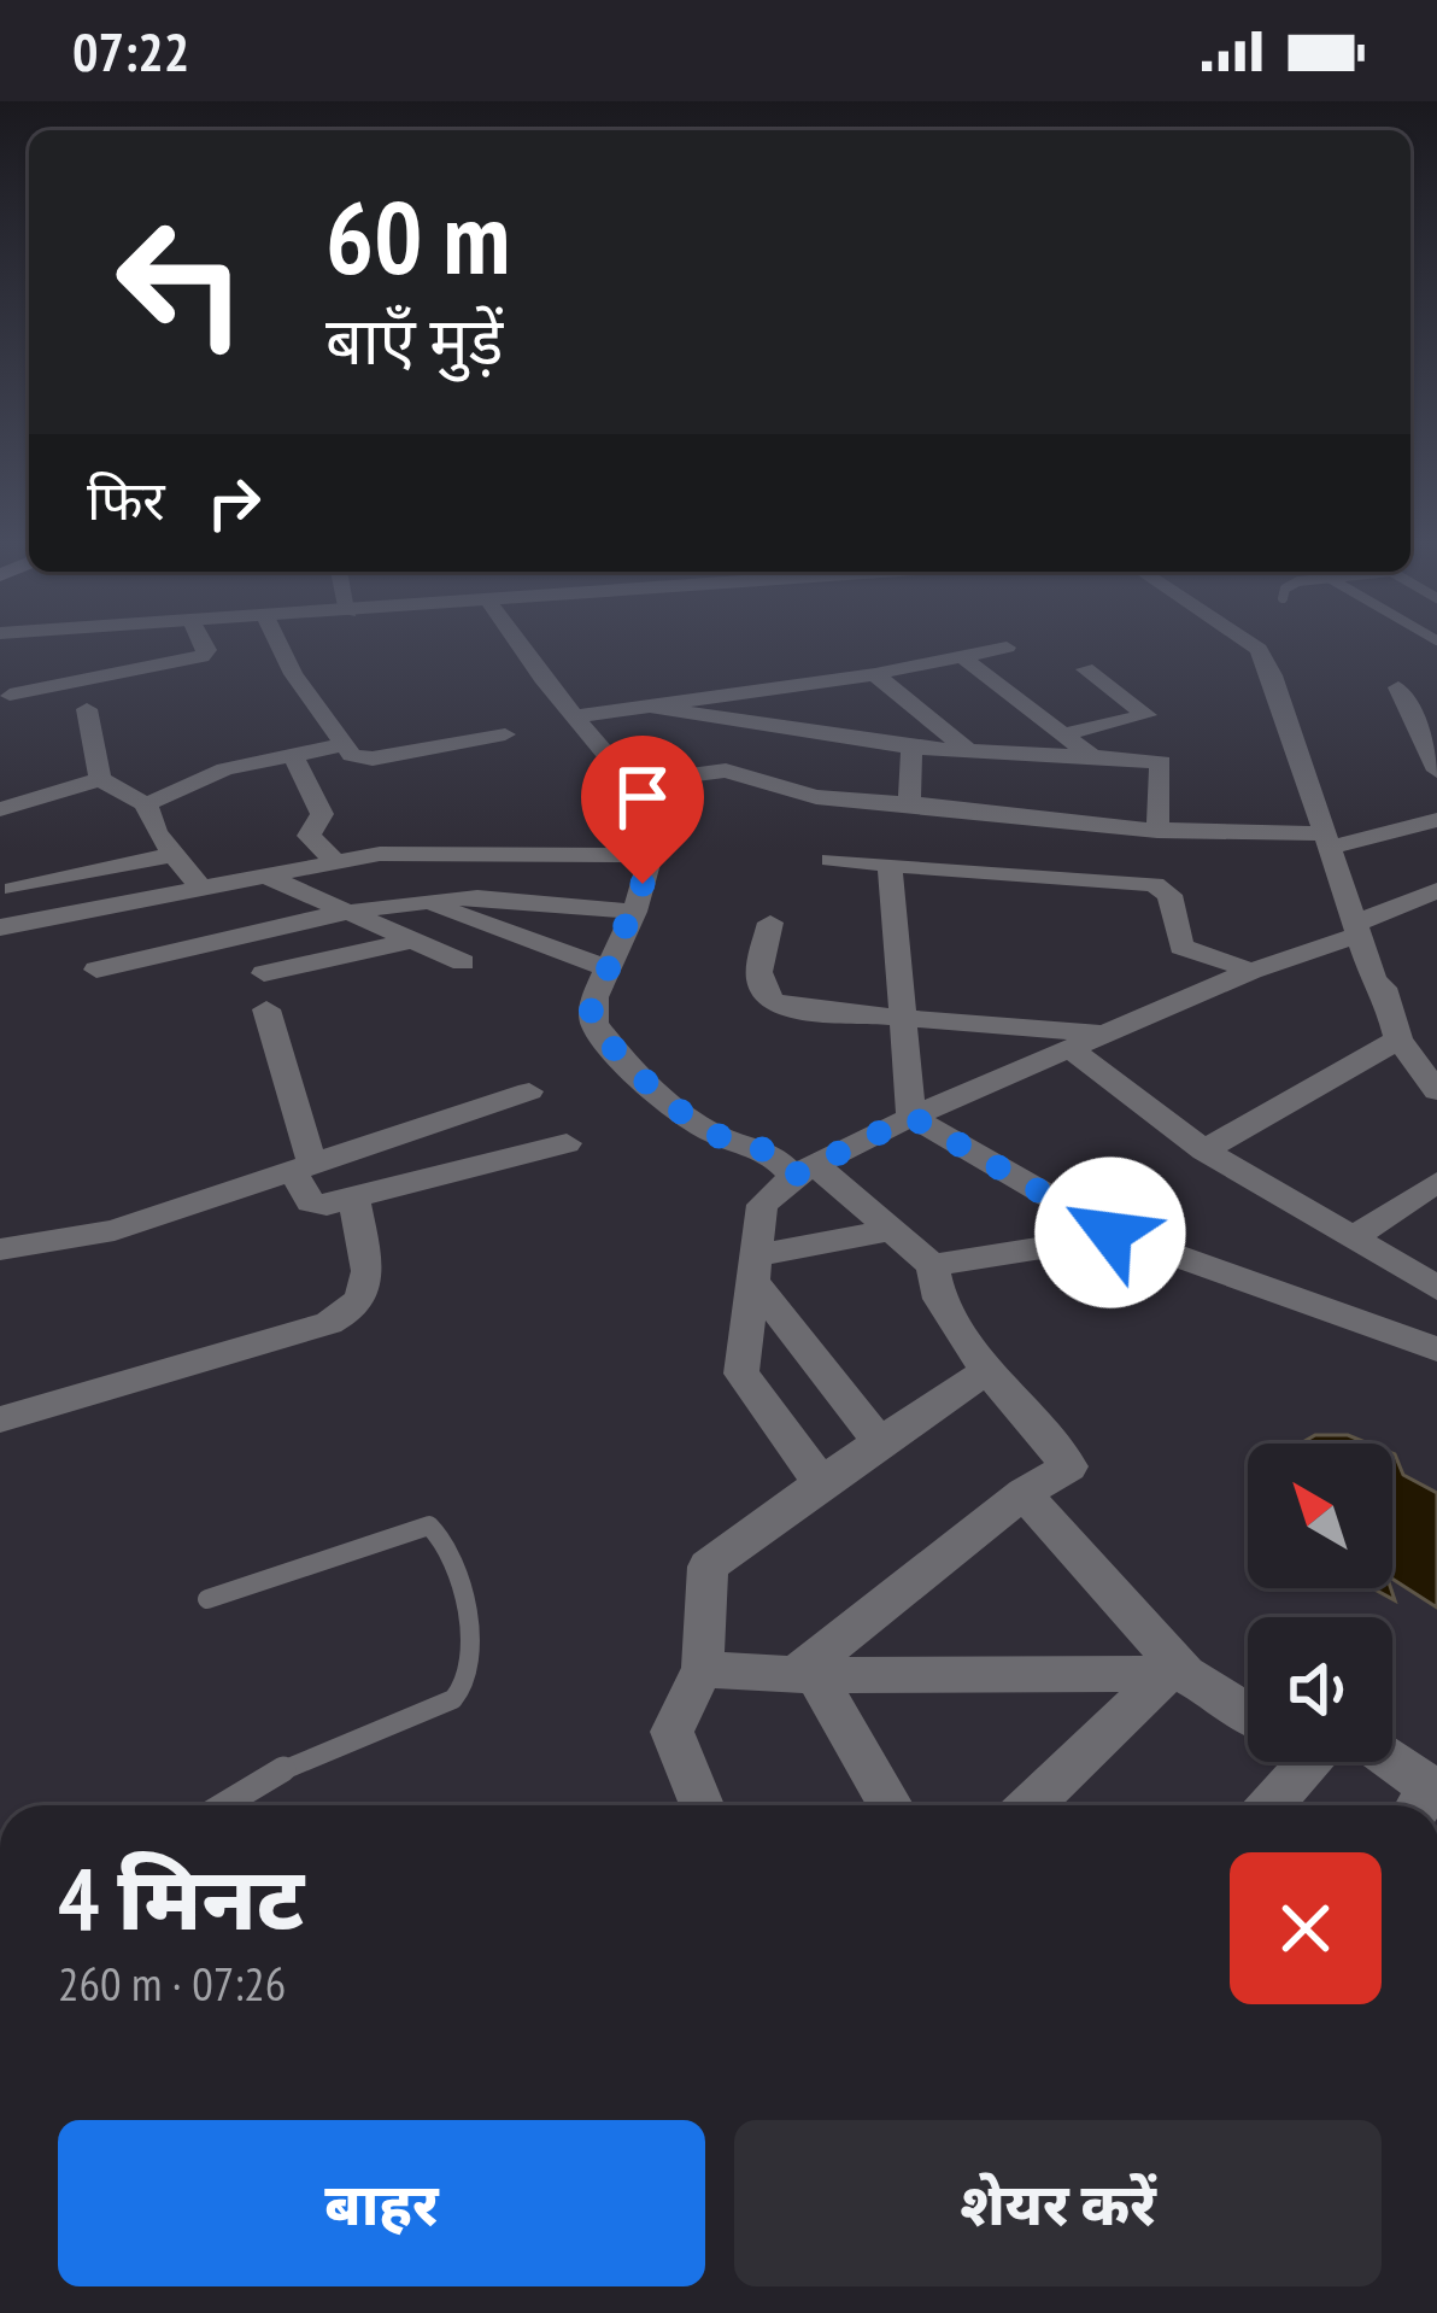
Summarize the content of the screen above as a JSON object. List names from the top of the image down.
{
  "north": "top left",
  "page": {
    "status": "07:22",
    "turn": ["60 m", "बाएँ मुड़ें"],
    "then": "फिर",
    "heading": ["4 मिनट", "260 m · 07:26"],
    "buttons": ["बाहर", "शेयर करें"]
  }
}
